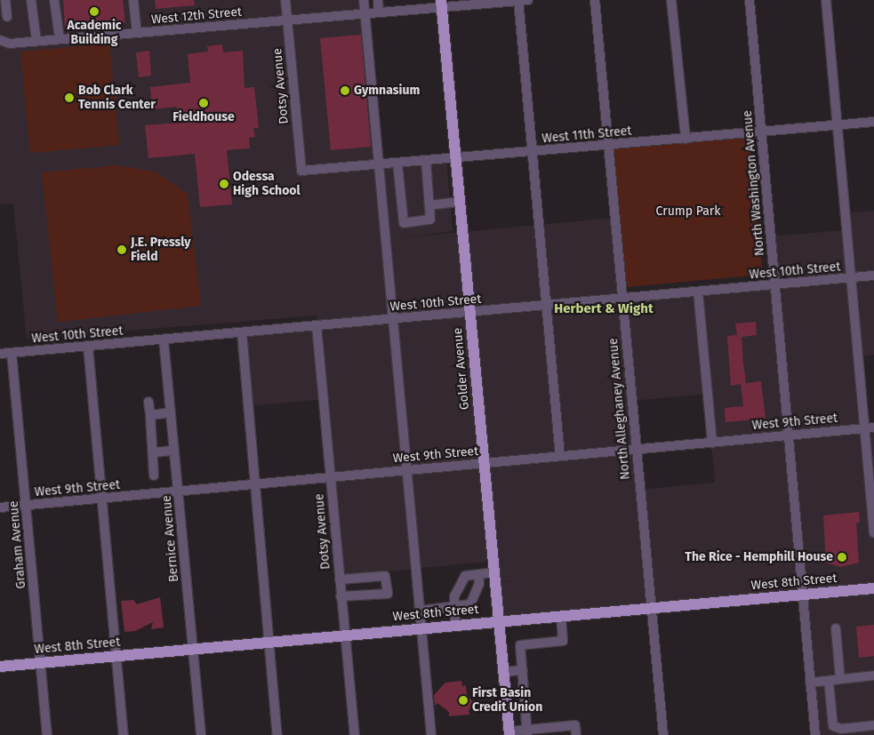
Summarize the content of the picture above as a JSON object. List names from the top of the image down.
{
  "streets": {
    "main road": ["Golder Avenue", "West 8th Street"],
    "street": [
      "West 12th Street",
      "Dotsy Avenue",
      "West 11th Street",
      "North Washington Avenue",
      "West 10th Street",
      "North Alleghaney Avenue",
      "West 9th Street",
      "Bernice Avenue",
      "Graham Avenue"
    ]
  },
  "crossings": [
    ["West 12th Street", "Dotsy Avenue"],
    ["West 12th Street", "Golder Avenue"],
    ["Dotsy Avenue", "West 11th Street"],
    ["Dotsy Avenue", "West 10th Street"],
    ["Dotsy Avenue", "West 9th Street"],
    ["Dotsy Avenue", "West 8th Street"],
    ["West 11th Street", "North Washington Avenue"],
    ["West 11th Street", "Golder Avenue"],
    ["West 11th Street", "North Alleghaney Avenue"],
    ["North Washington Avenue", "West 10th Street"],
    ["North Washington Avenue", "West 9th Street"],
    ["North Washington Avenue", "West 8th Street"],
    ["West 10th Street", "Golder Avenue"],
    ["West 10th Street", "North Alleghaney Avenue"],
    ["West 10th Street", "Bernice Avenue"],
    ["West 10th Street", "Graham Avenue"],
    ["Golder Avenue", "West 9th Street"],
    ["Golder Avenue", "West 8th Street"],
    ["North Alleghaney Avenue", "West 9th Street"],
    ["North Alleghaney Avenue", "West 8th Street"],
    ["West 9th Street", "Bernice Avenue"],
    ["West 9th Street", "Graham Avenue"],
    ["Bernice Avenue", "West 8th Street"],
    ["Graham Avenue", "West 8th Street"]
  ],
  "districts": ["Herbert & Wight"],
  "parks": ["Crump Park"],
  "places": [
    "Academic Building",
    "Gymnasium",
    "Bob Clark Tennis Center",
    "Fieldhouse",
    "Odessa High School",
    "J.E. Pressly Field",
    "The Rice - Hemphill House",
    "First Basin Credit Union"
  ]
}
